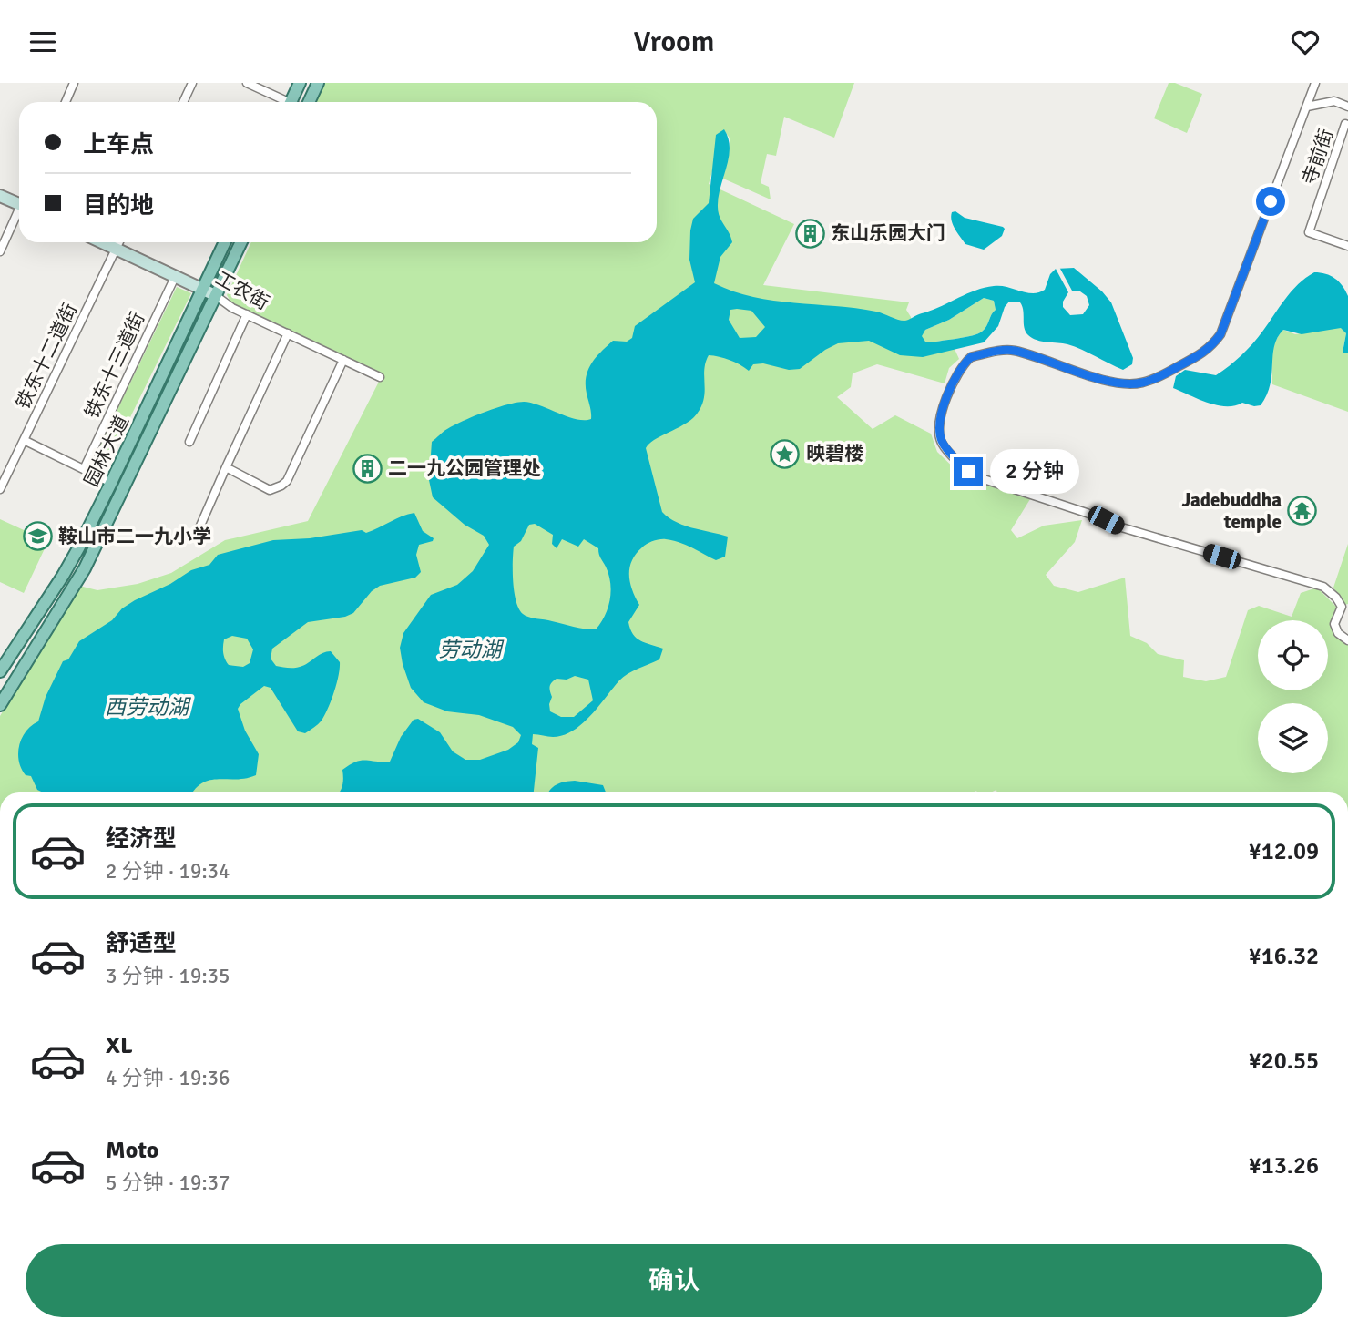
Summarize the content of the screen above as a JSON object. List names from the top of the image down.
{
  "streets": {
    "main road": ["园林大道"],
    "street": [
      "寺前街",
      "工农街",
      "铁东十二道街",
      "铁东十三道街"
    ]
  },
  "crossings": [
    ["工农街", "铁东十二道街"],
    ["工农街", "铁东十三道街"],
    ["工农街", "园林大道"]
  ],
  "water": ["劳动湖", "西劳动湖"],
  "places": {
    "building": ["东山乐园大门", "二一九公园管理处"],
    "place": ["映碧楼"],
    "temple": ["Jadebuddha temple"],
    "school or university": ["鞍山市二一九小学"]
  },
  "page": {
    "header": "Vroom",
    "banner": ["上车点", "目的地"],
    "bubble": "2 分钟",
    "list": [
      {
        "name": "经济型",
        "note": "2 分钟 · 19:34",
        "value": "¥12.09"
      },
      {
        "name": "舒适型",
        "note": "3 分钟 · 19:35",
        "value": "¥16.32"
      },
      {
        "name": "XL",
        "note": "4 分钟 · 19:36",
        "value": "¥20.55"
      },
      {
        "name": "Moto",
        "note": "5 分钟 · 19:37",
        "value": "¥13.26"
      }
    ],
    "buttons": "确认"
  }
}
